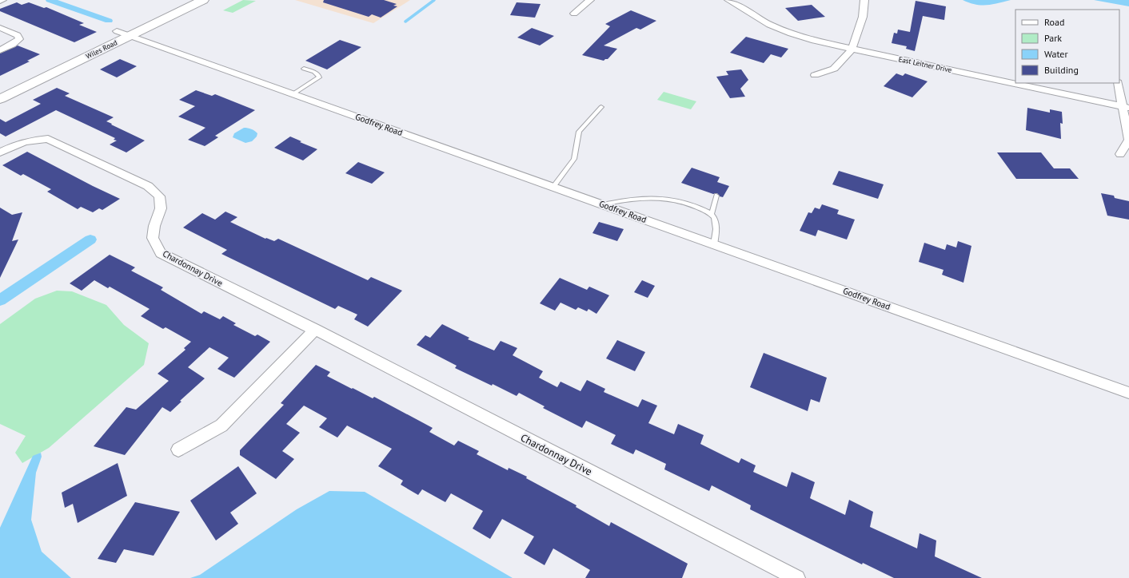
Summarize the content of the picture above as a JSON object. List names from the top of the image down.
{
  "streets": {
    "main road": ["Wiles Road"],
    "street": ["East Leitner Drive", "Godfrey Road", "Chardonnay Drive"]
  },
  "crossings": [
    ["Wiles Road", "Godfrey Road"]
  ],
  "legend": [
    "Road",
    "Park",
    "Water",
    "Building"
  ]
}
